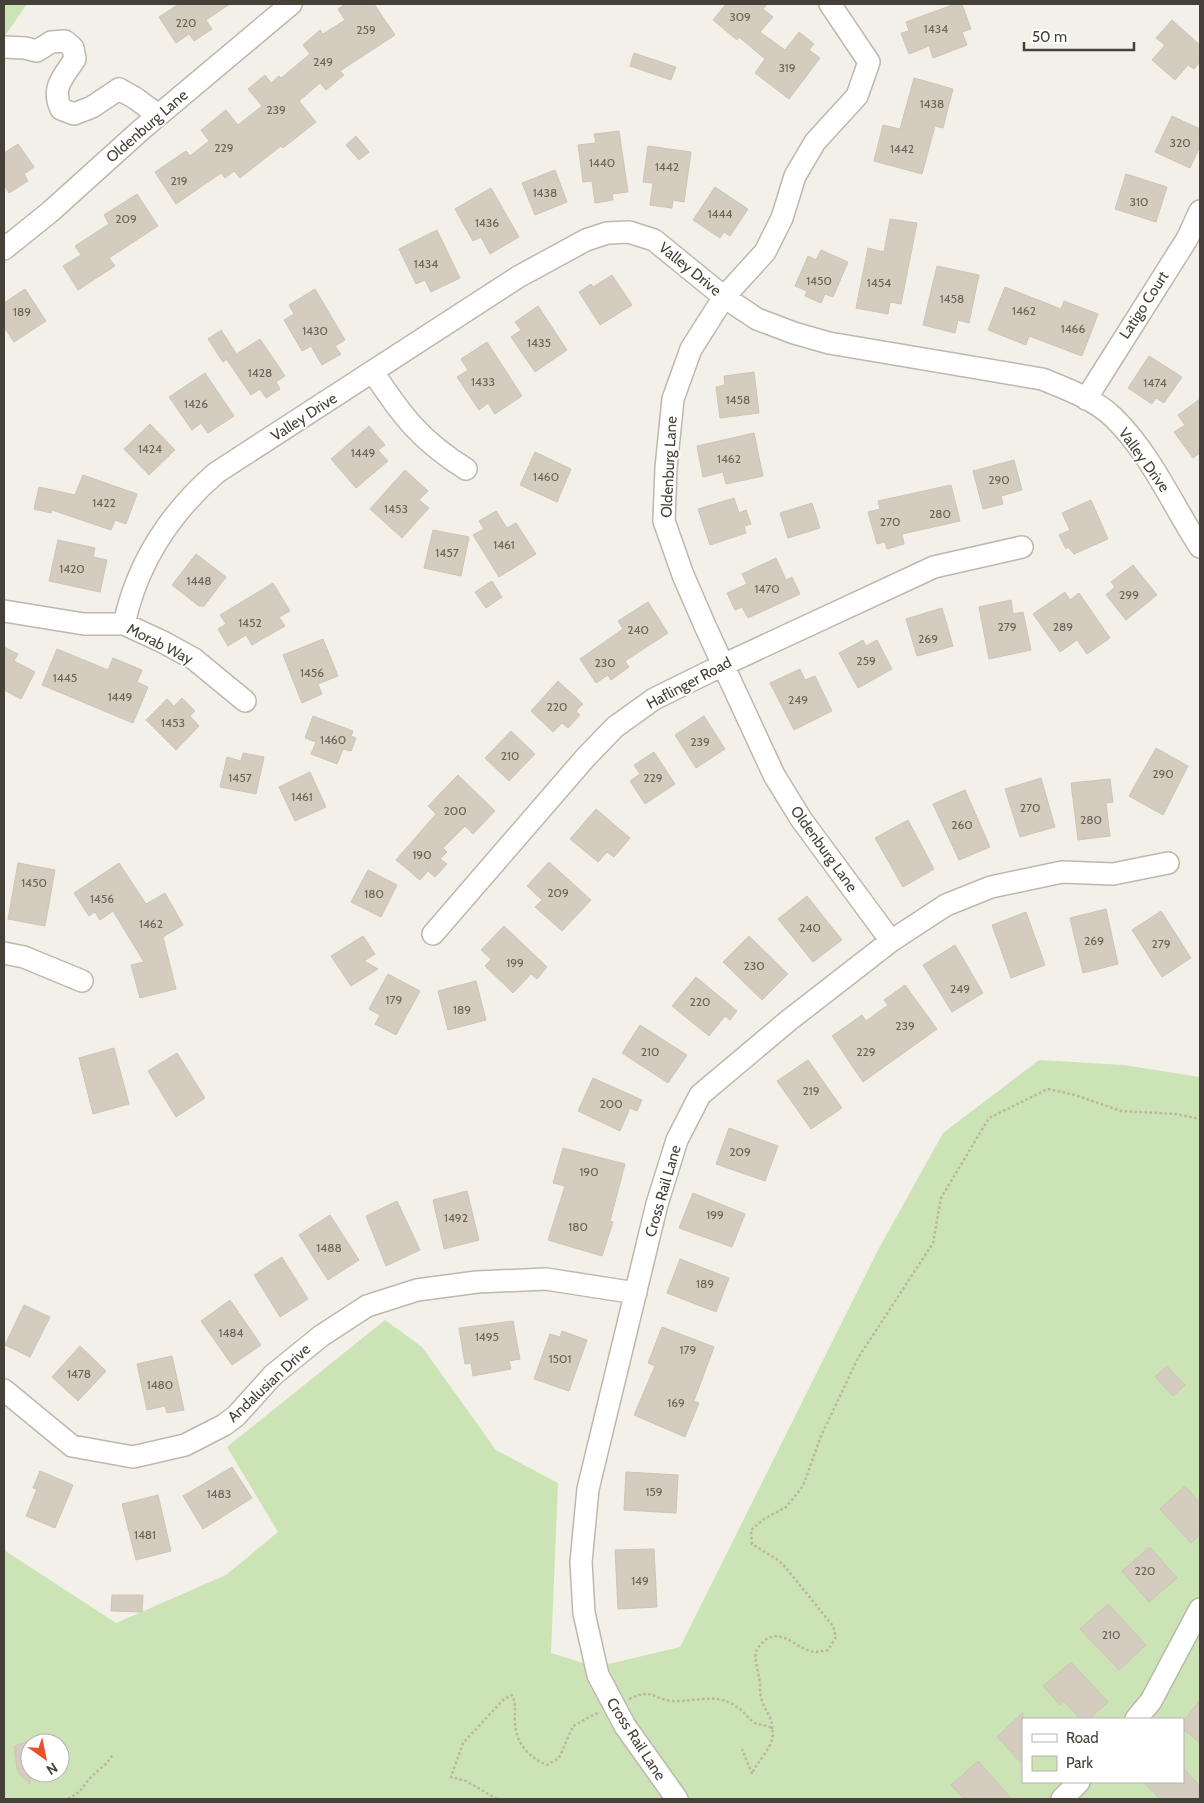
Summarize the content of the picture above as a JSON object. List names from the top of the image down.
{
  "streets": {
    "street": [
      "Oldenburg Lane",
      "Valley Drive",
      "Latigo Court",
      "Morab Way",
      "Haflinger Road",
      "Cross Rail Lane",
      "Andalusian Drive"
    ]
  },
  "crossings": [
    ["Oldenburg Lane", "Valley Drive"],
    ["Oldenburg Lane", "Haflinger Road"],
    ["Oldenburg Lane", "Cross Rail Lane"],
    ["Valley Drive", "Latigo Court"],
    ["Valley Drive", "Morab Way"],
    ["Cross Rail Lane", "Andalusian Drive"]
  ],
  "house_numbers": [
    "309",
    "220",
    "1434",
    "259",
    "249",
    "319",
    "1438",
    "239",
    "320",
    "229",
    "1442",
    "1440",
    "1442",
    "219",
    "1438",
    "310",
    "1444",
    "209",
    "1436",
    "1434",
    "1450",
    "1454",
    "1458",
    "1462",
    "189",
    "1466",
    "1430",
    "1435",
    "1428",
    "1433",
    "1474",
    "1458",
    "1426",
    "1424",
    "1449",
    "1462",
    "1460",
    "290",
    "1422",
    "1453",
    "280",
    "270",
    "1461",
    "1457",
    "1420",
    "1448",
    "1470",
    "299",
    "1452",
    "279",
    "289",
    "240",
    "269",
    "259",
    "230",
    "1456",
    "1445",
    "1449",
    "249",
    "220",
    "1453",
    "1460",
    "239",
    "210",
    "290",
    "1457",
    "229",
    "1461",
    "270",
    "200",
    "280",
    "260",
    "190",
    "1450",
    "209",
    "180",
    "1456",
    "1462",
    "240",
    "269",
    "279",
    "199",
    "230",
    "249",
    "179",
    "220",
    "189",
    "239",
    "210",
    "229",
    "219",
    "200",
    "209",
    "190",
    "199",
    "1492",
    "180",
    "1488",
    "189",
    "1484",
    "1495",
    "179",
    "1501",
    "1478",
    "1480",
    "169",
    "159",
    "1483",
    "1481",
    "220",
    "149",
    "210"
  ],
  "legend": ["Road", "Park"],
  "scale_bar": "50 m",
  "north": "bottom right"
}
